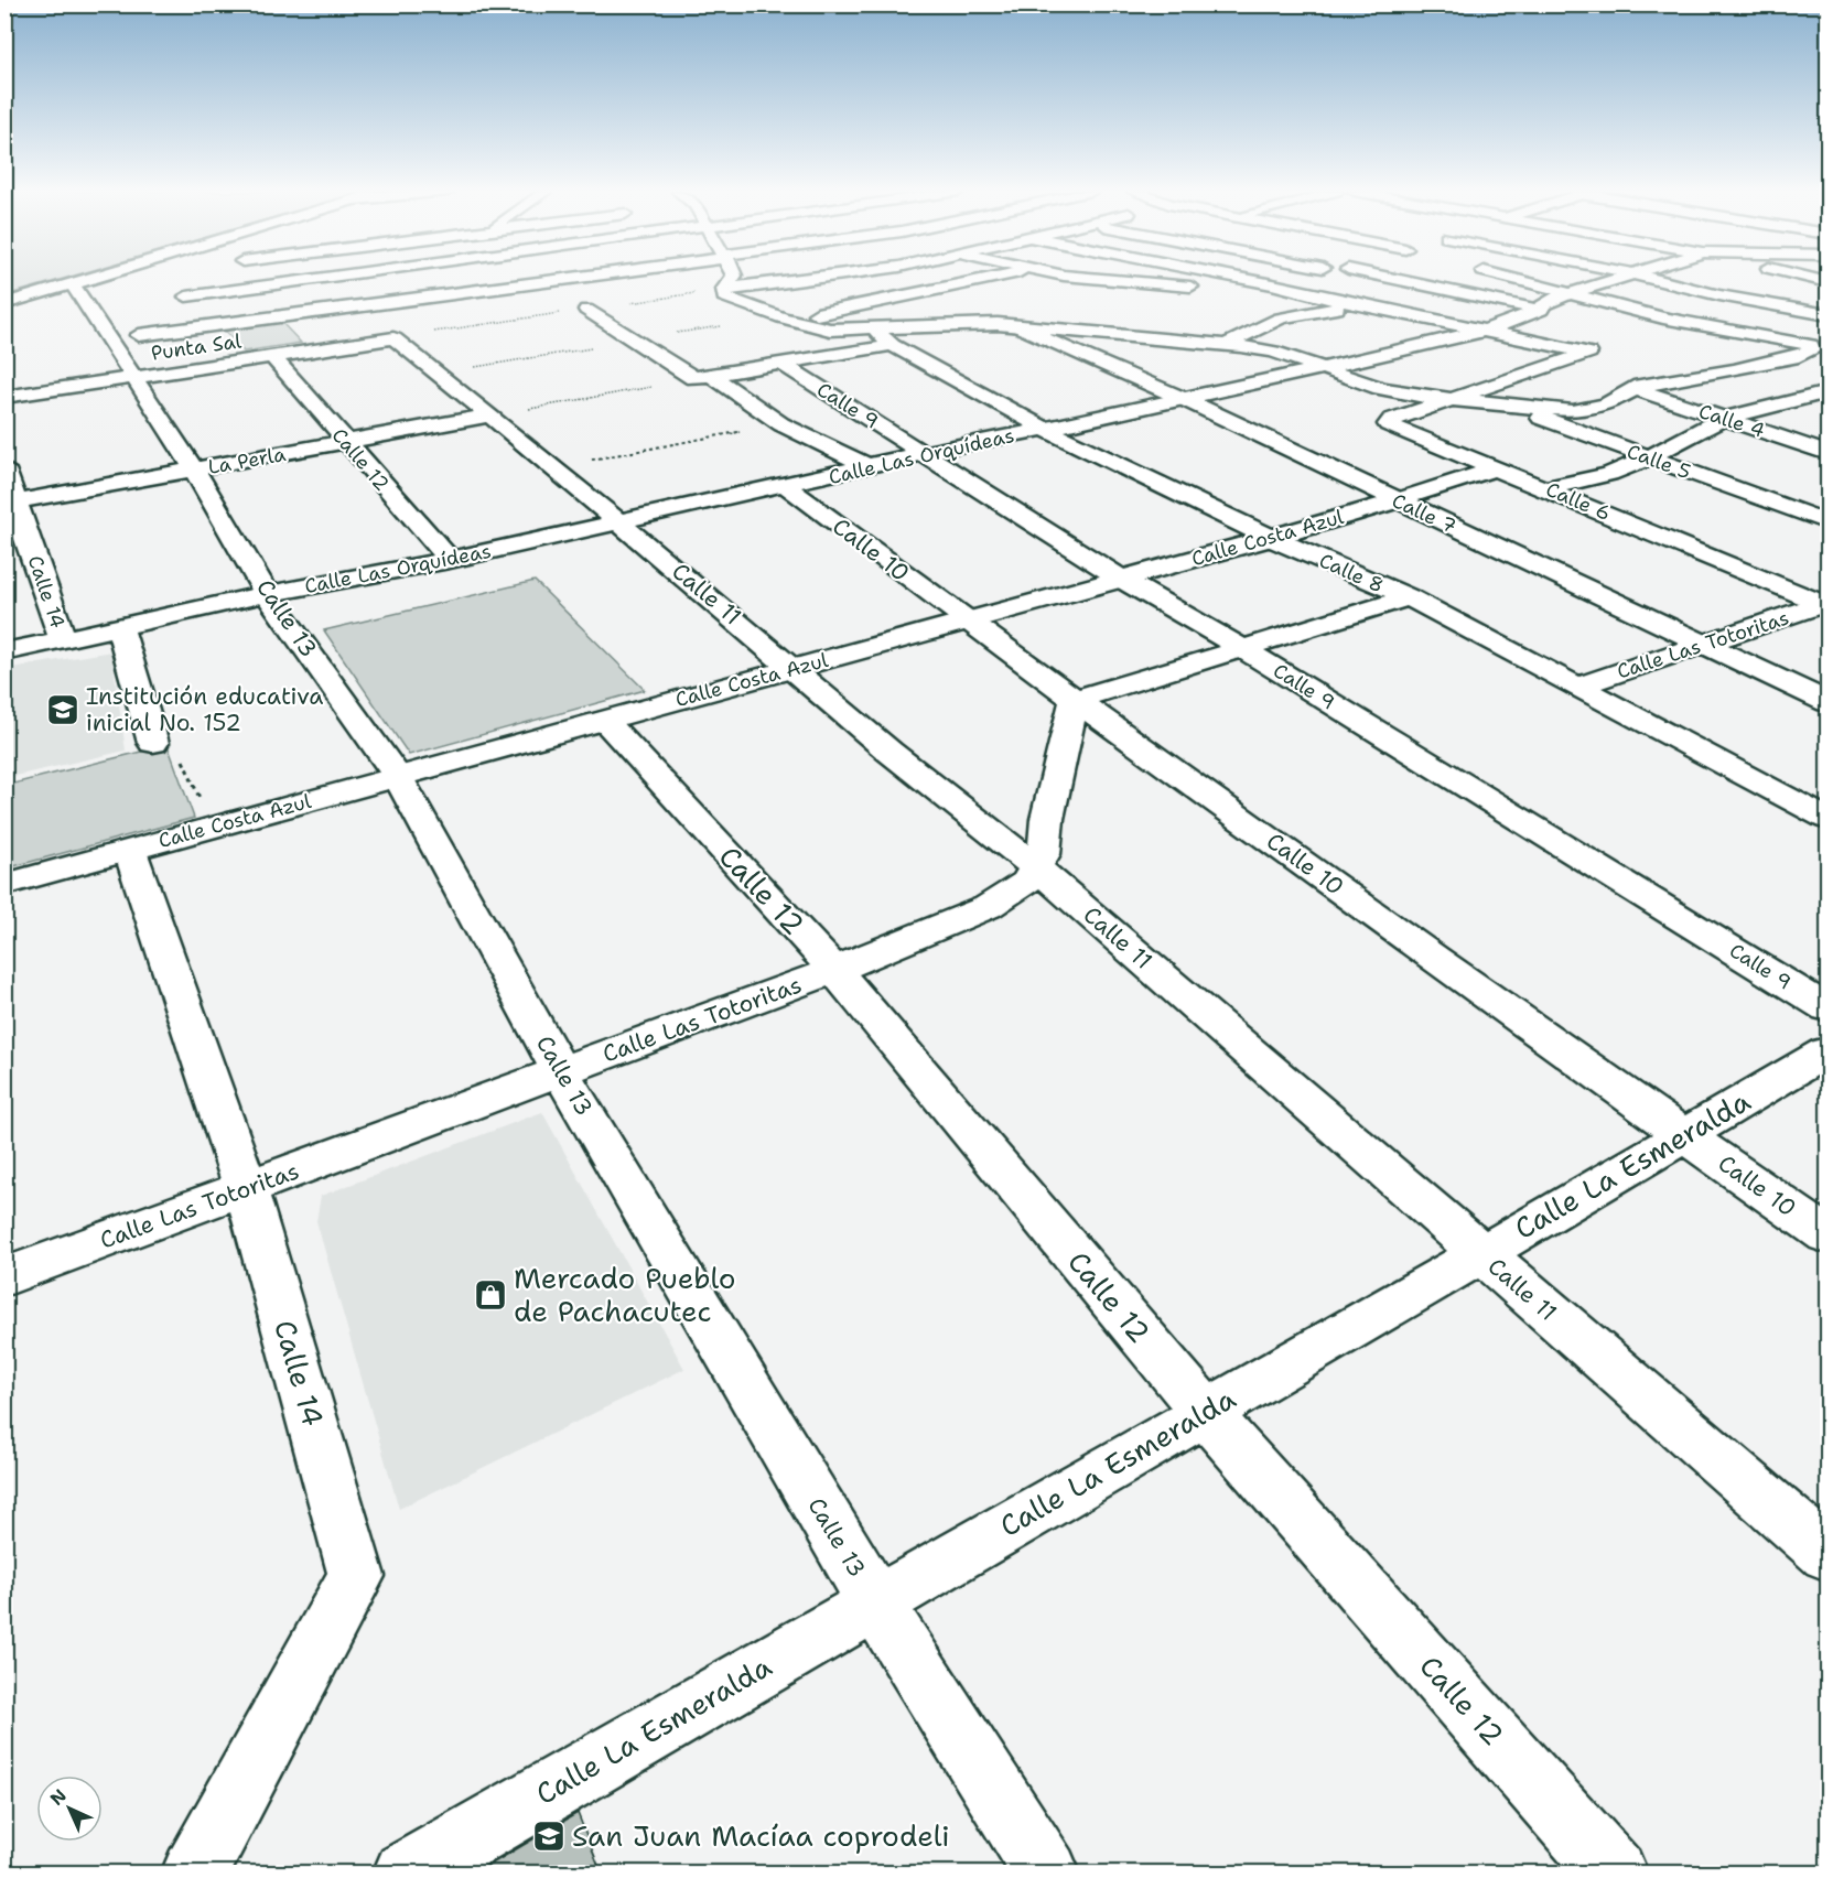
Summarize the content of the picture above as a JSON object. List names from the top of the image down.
{
  "streets": {
    "street": [
      "Punta Sal",
      "Calle 9",
      "Calle 4",
      "Calle Las Orquídeas",
      "Calle 12",
      "La Perla",
      "Calle 5",
      "Calle 6",
      "Calle 7",
      "Calle Costa Azul",
      "Calle 10",
      "Calle 8",
      "Calle 14",
      "Calle 11",
      "Calle 13",
      "Calle Las Totoritas",
      "Calle La Esmeralda"
    ]
  },
  "crossings": [
    ["Punta Sal", "Calle 12"],
    ["Punta Sal", "Calle 11"],
    ["Punta Sal", "Calle 13"],
    ["Calle 9", "Calle Las Orquídeas"],
    ["Calle 9", "Calle Costa Azul"],
    ["Calle Las Orquídeas", "Calle 12"],
    ["Calle Las Orquídeas", "Calle 7"],
    ["Calle Las Orquídeas", "Calle 10"],
    ["Calle Las Orquídeas", "Calle 8"],
    ["Calle Las Orquídeas", "Calle 14"],
    ["Calle Las Orquídeas", "Calle 11"],
    ["Calle Las Orquídeas", "Calle 13"],
    ["Calle 12", "La Perla"],
    ["Calle 12", "Calle Costa Azul"],
    ["Calle 12", "Calle Las Totoritas"],
    ["Calle 12", "Calle La Esmeralda"],
    ["La Perla", "Calle 14"],
    ["La Perla", "Calle 11"],
    ["La Perla", "Calle 13"],
    ["Calle 6", "Calle Costa Azul"],
    ["Calle 6", "Calle Las Totoritas"],
    ["Calle 7", "Calle Costa Azul"],
    ["Calle 7", "Calle Las Totoritas"],
    ["Calle Costa Azul", "Calle 10"],
    ["Calle Costa Azul", "Calle 8"],
    ["Calle Costa Azul", "Calle 14"],
    ["Calle Costa Azul", "Calle 11"],
    ["Calle Costa Azul", "Calle 13"],
    ["Calle 10", "Calle Las Totoritas"],
    ["Calle 10", "Calle La Esmeralda"],
    ["Calle 8", "Calle Las Totoritas"],
    ["Calle 14", "Calle Las Totoritas"],
    ["Calle 11", "Calle Las Totoritas"],
    ["Calle 11", "Calle La Esmeralda"],
    ["Calle 13", "Calle Las Totoritas"],
    ["Calle 13", "Calle La Esmeralda"]
  ],
  "places": {
    "school or university": ["Institución educativa inicial No. 152", "San Juan Macíaa coprodeli"],
    "shop": ["Mercado Pueblo de Pachacutec"]
  },
  "north": "top left"
}
